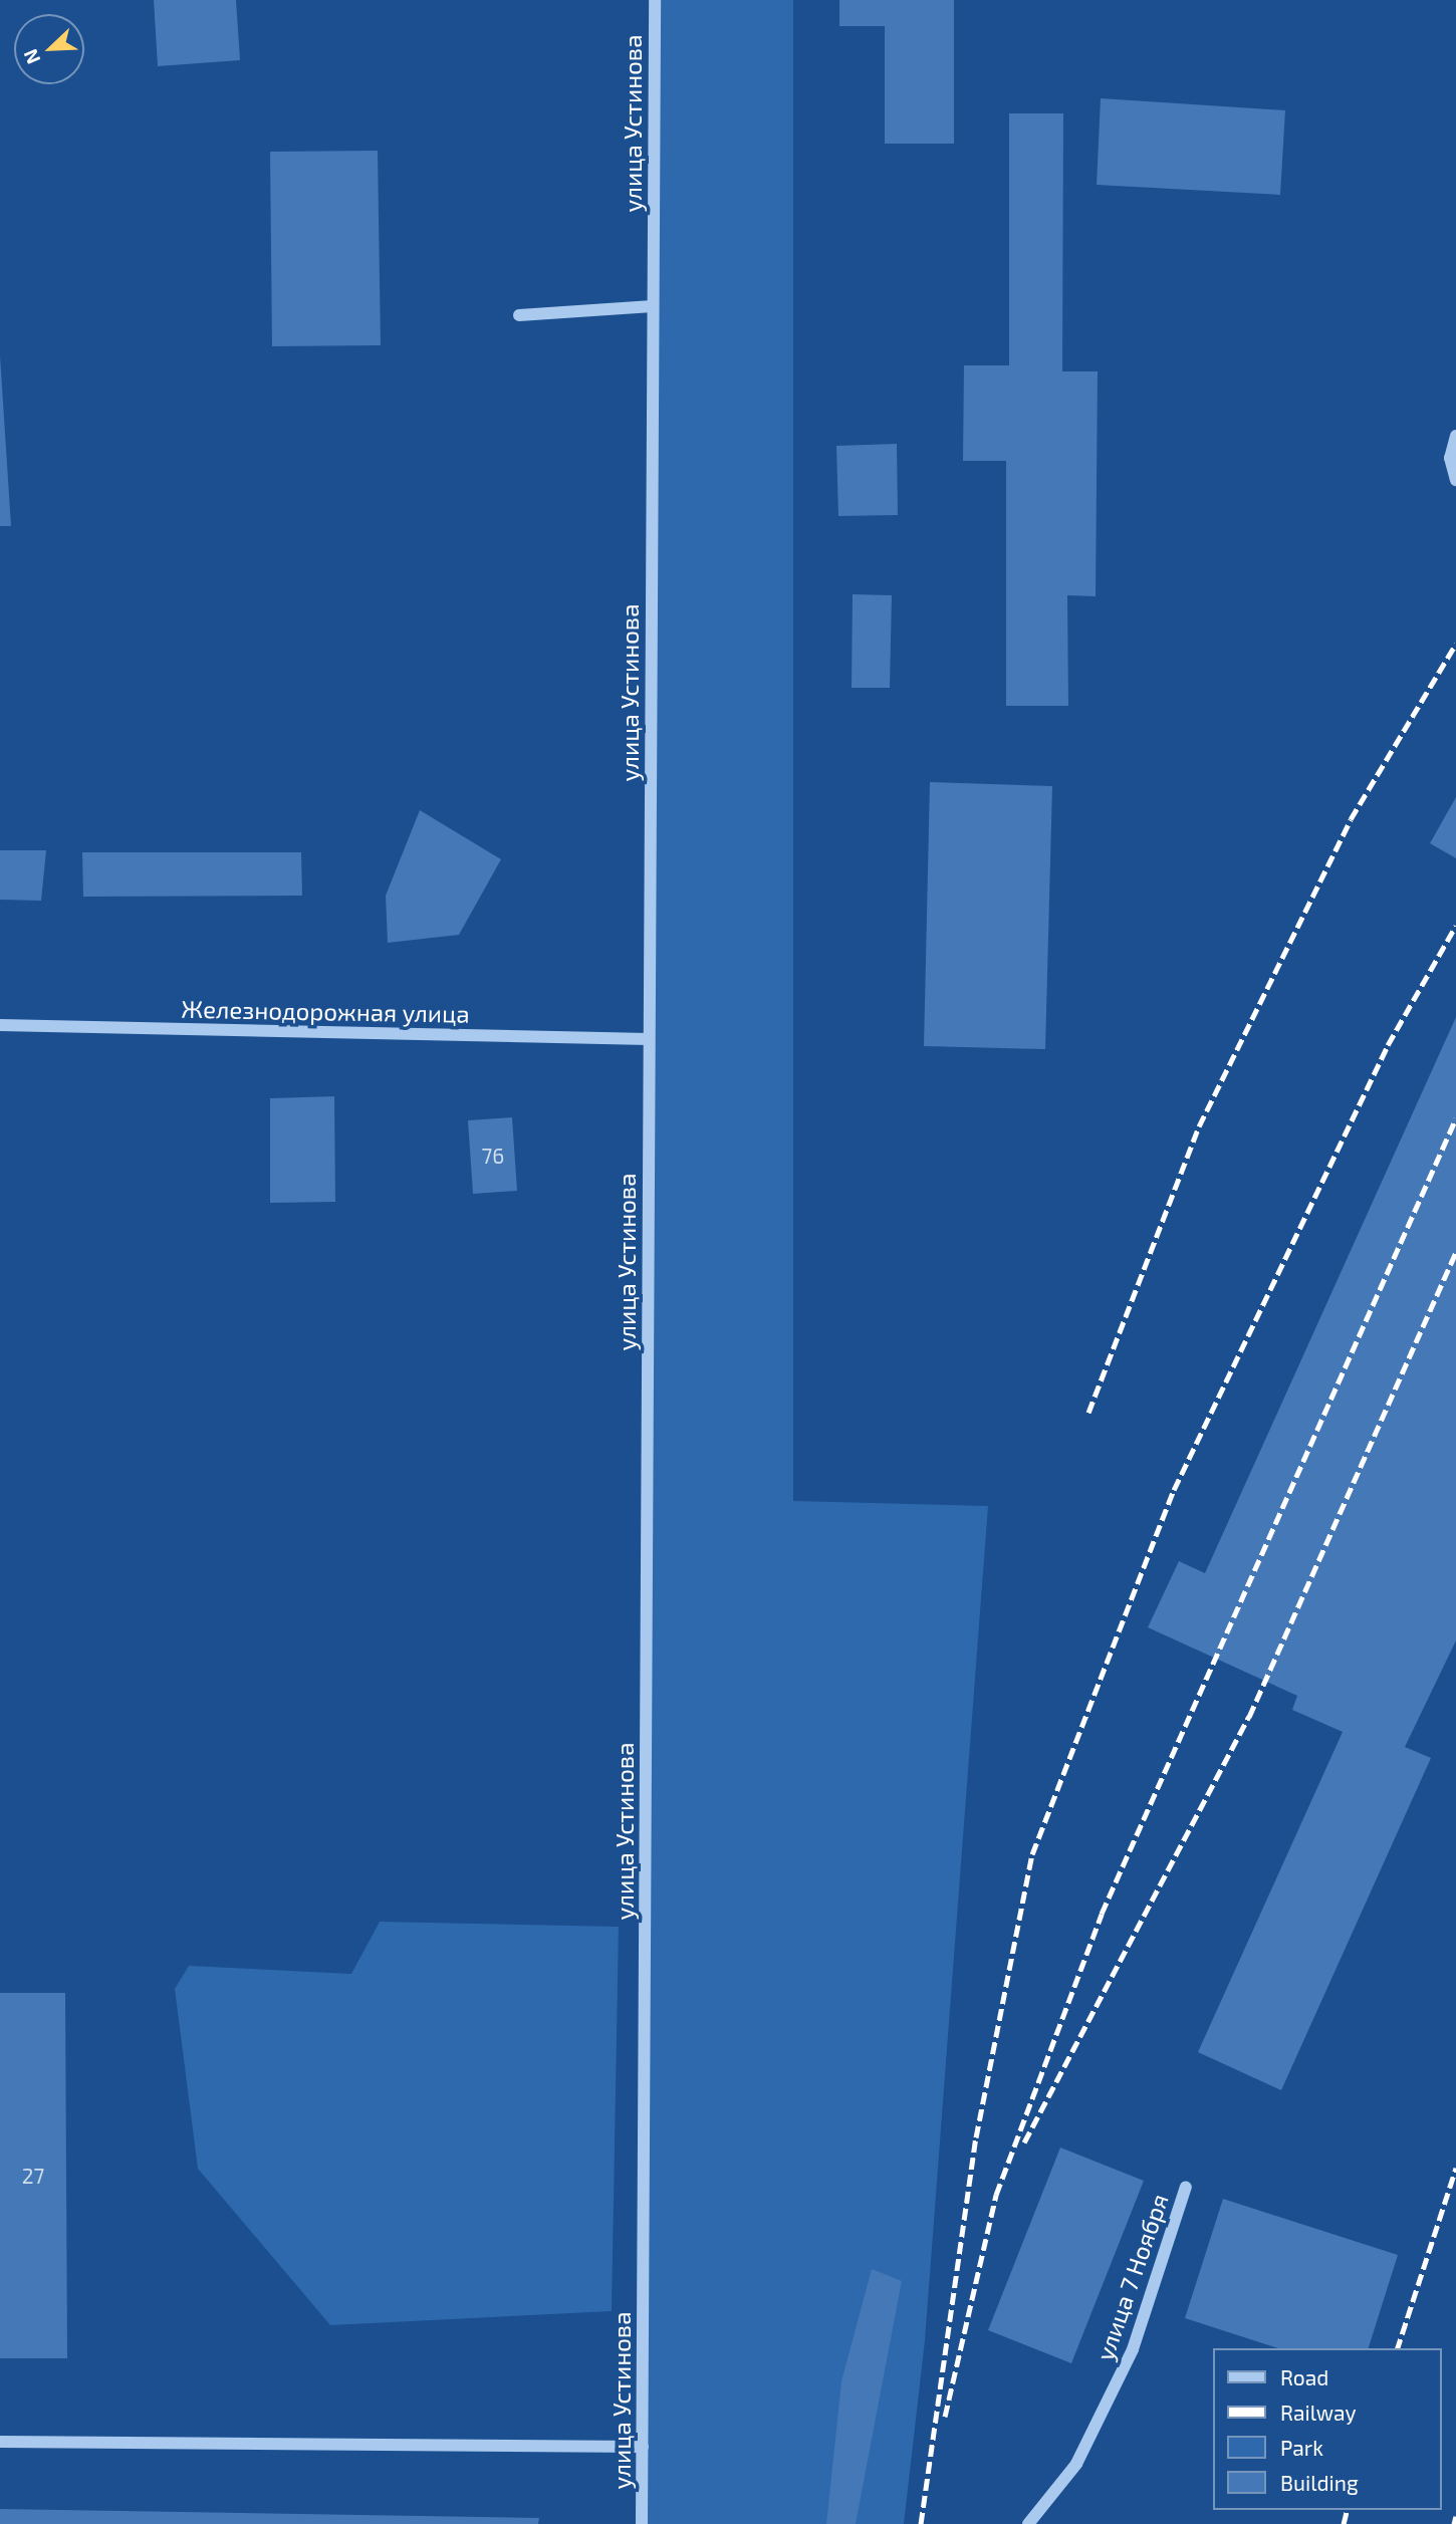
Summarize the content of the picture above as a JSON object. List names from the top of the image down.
{
  "streets": {
    "street": ["улица Устинова", "Железнодорожная улица", "улица 7 Ноября"]
  },
  "crossings": [
    ["улица Устинова", "Железнодорожная улица"]
  ],
  "house_numbers": ["76", "27"],
  "legend": [
    "Road",
    "Railway",
    "Park",
    "Building"
  ],
  "north": "bottom left"
}
